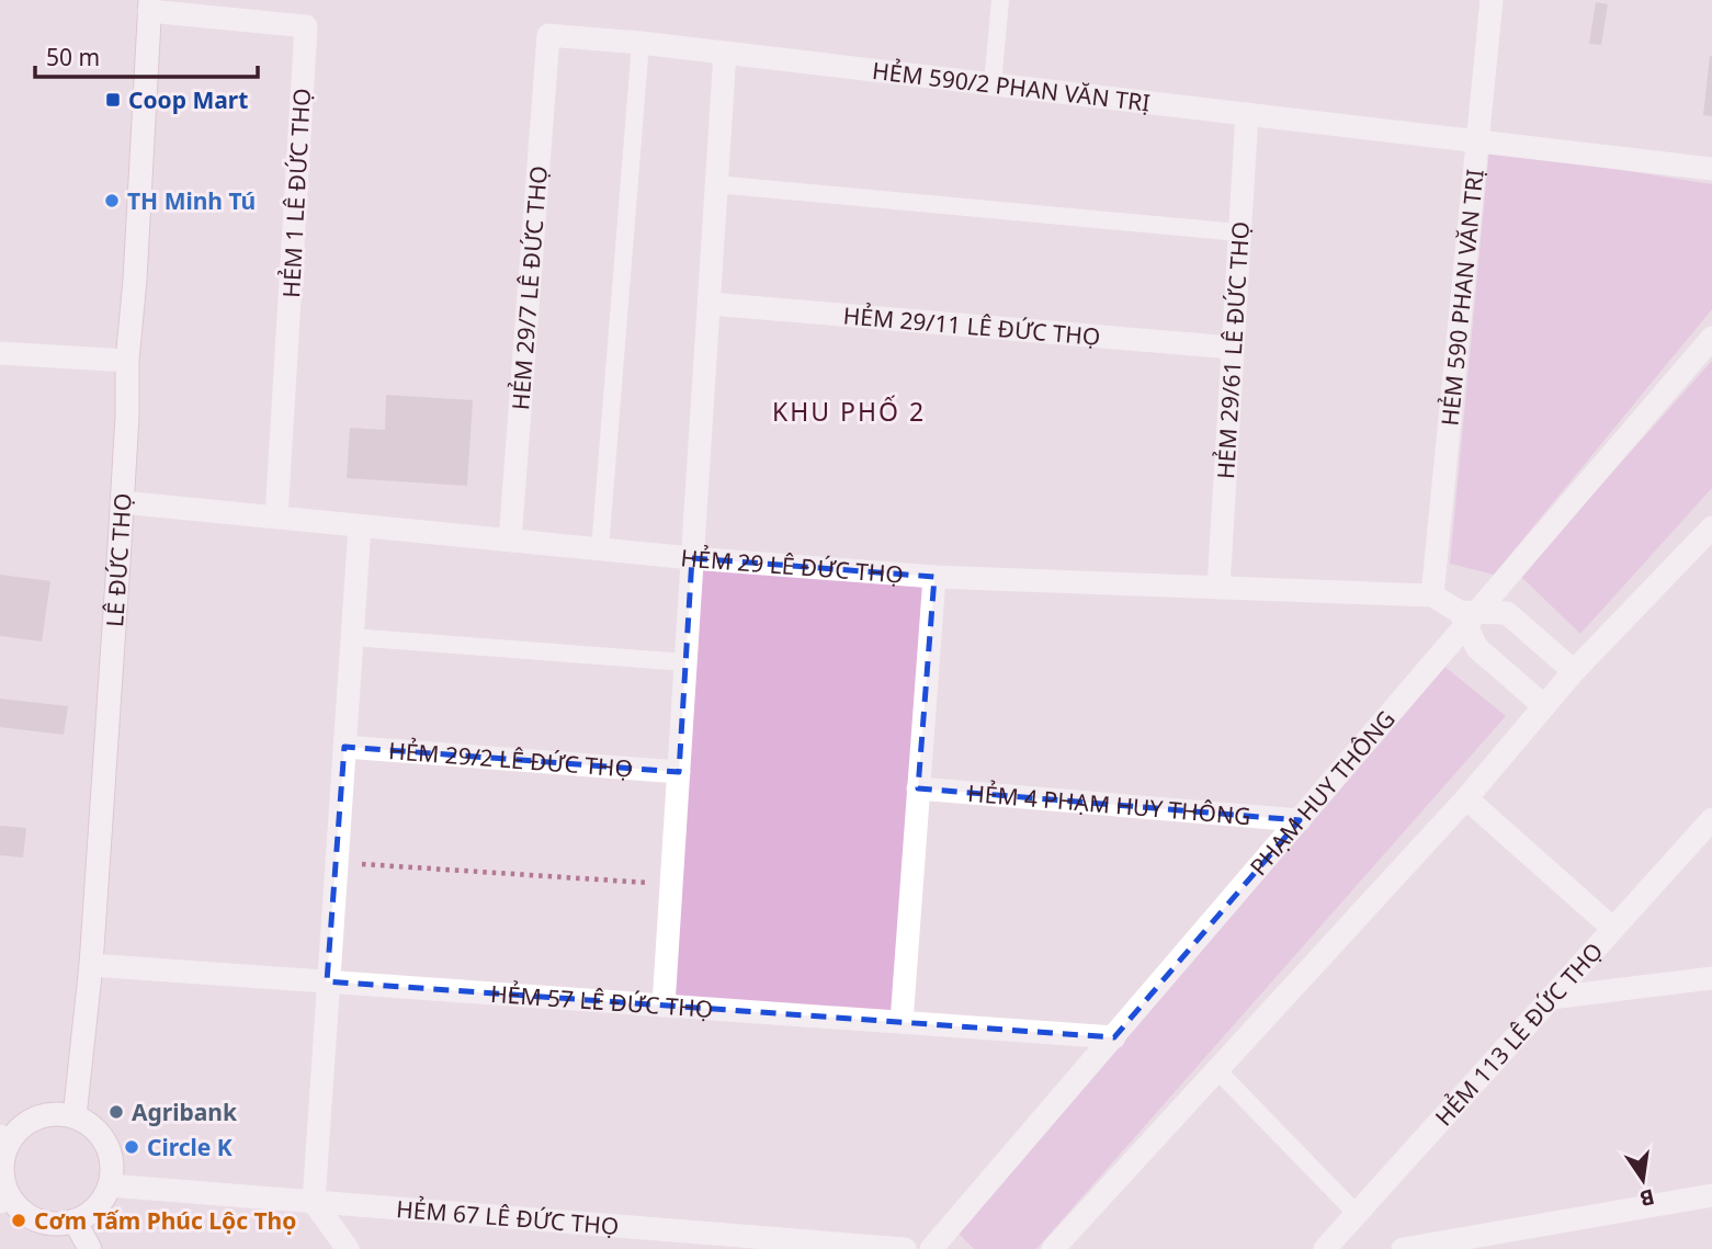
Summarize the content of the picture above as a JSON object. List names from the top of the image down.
{
  "streets": {
    "street": [
      "HẺM 590/2 PHAN VĂN TRỊ",
      "HẺM 1 LÊ ĐỨC THỌ",
      "HẺM 29/7 LÊ ĐỨC THỌ",
      "HẺM 590 PHAN VĂN TRỊ",
      "HẺM 29/11 LÊ ĐỨC THỌ",
      "HẺM 29/61 LÊ ĐỨC THỌ",
      "LÊ ĐỨC THỌ",
      "HẺM 29 LÊ ĐỨC THỌ",
      "HẺM 29/2 LÊ ĐỨC THỌ",
      "PHẠM HUY THÔNG",
      "HẺM 4 PHẠM HUY THÔNG",
      "HẺM 57 LÊ ĐỨC THỌ",
      "HẺM 113 LÊ ĐỨC THỌ",
      "HẺM 67 LÊ ĐỨC THỌ"
    ]
  },
  "crossings": [
    ["HẺM 590/2 PHAN VĂN TRỊ", "HẺM 29/7 LÊ ĐỨC THỌ"],
    ["HẺM 590/2 PHAN VĂN TRỊ", "HẺM 590 PHAN VĂN TRỊ"],
    ["HẺM 590/2 PHAN VĂN TRỊ", "HẺM 29/61 LÊ ĐỨC THỌ"],
    ["HẺM 1 LÊ ĐỨC THỌ", "LÊ ĐỨC THỌ"],
    ["HẺM 1 LÊ ĐỨC THỌ", "HẺM 29 LÊ ĐỨC THỌ"],
    ["HẺM 29/7 LÊ ĐỨC THỌ", "HẺM 29 LÊ ĐỨC THỌ"],
    ["HẺM 590 PHAN VĂN TRỊ", "HẺM 29 LÊ ĐỨC THỌ"],
    ["HẺM 29/11 LÊ ĐỨC THỌ", "HẺM 29/61 LÊ ĐỨC THỌ"],
    ["HẺM 29/61 LÊ ĐỨC THỌ", "HẺM 29 LÊ ĐỨC THỌ"],
    ["LÊ ĐỨC THỌ", "HẺM 29 LÊ ĐỨC THỌ"],
    ["LÊ ĐỨC THỌ", "HẺM 57 LÊ ĐỨC THỌ"],
    ["LÊ ĐỨC THỌ", "HẺM 67 LÊ ĐỨC THỌ"],
    ["HẺM 29 LÊ ĐỨC THỌ", "PHẠM HUY THÔNG"],
    ["PHẠM HUY THÔNG", "HẺM 4 PHẠM HUY THÔNG"],
    ["PHẠM HUY THÔNG", "HẺM 57 LÊ ĐỨC THỌ"]
  ],
  "districts": ["KHU PHỐ 2"],
  "places": {
    "transit": ["Coop Mart"],
    "other": [
      "TH Minh Tú",
      "Agribank",
      "Circle K",
      "Cơm Tấm Phúc Lộc Thọ"
    ]
  },
  "scale_bar": "50 m",
  "north": "bottom"
}
